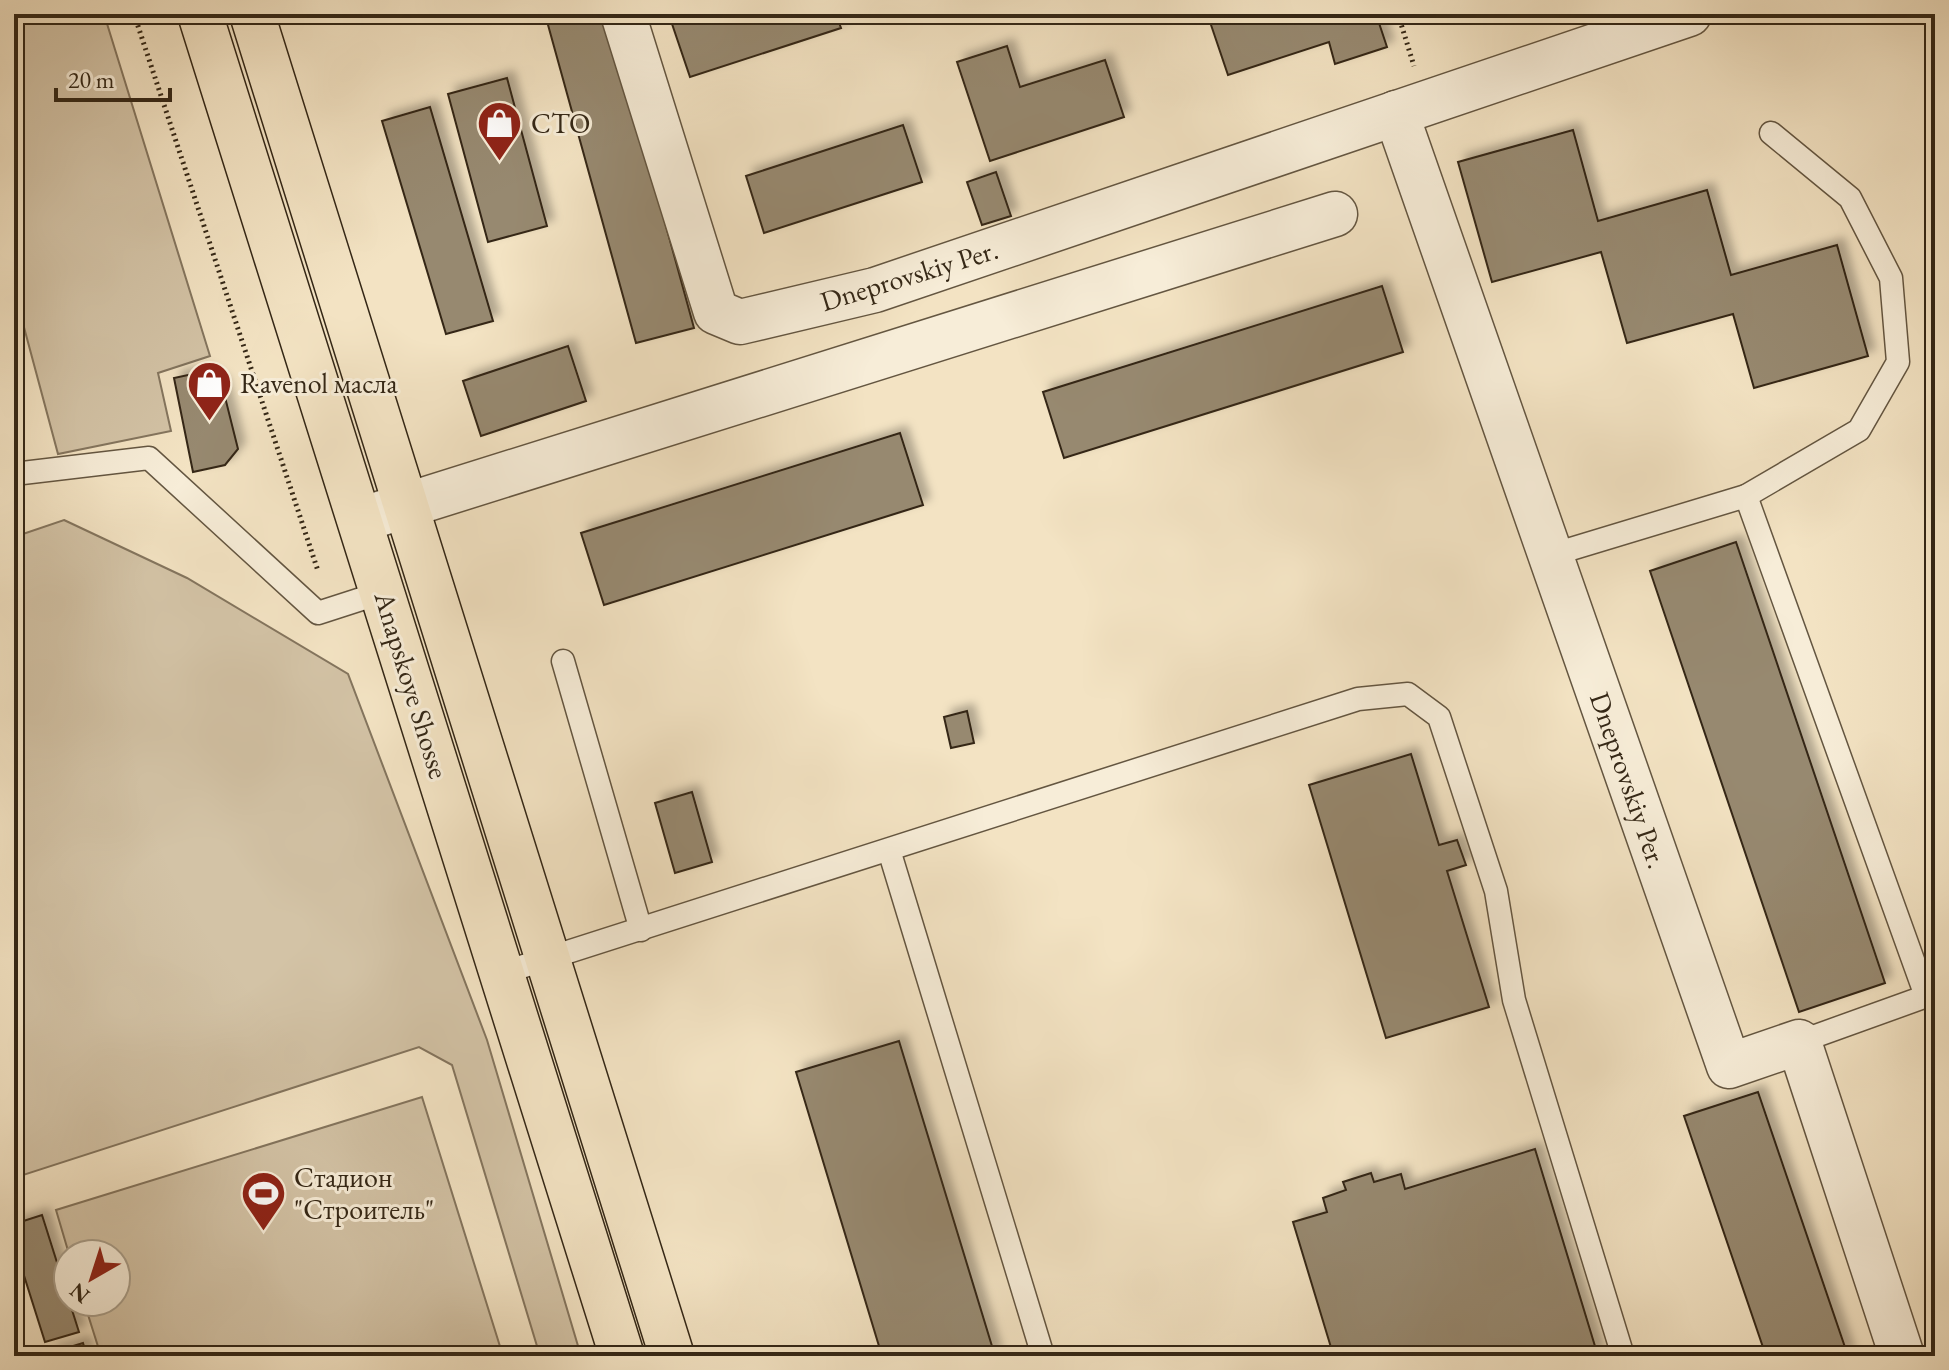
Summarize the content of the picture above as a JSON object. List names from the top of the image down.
{
  "streets": {
    "highway": ["Anapskoye Shosse"],
    "street": ["Dneprovskiy Per."]
  },
  "places": {
    "shop": ["СТО", "Ravenol масла"],
    "sports": ["Стадион \"Строитель\""]
  },
  "scale_bar": "20 m",
  "north": "bottom left"
}
